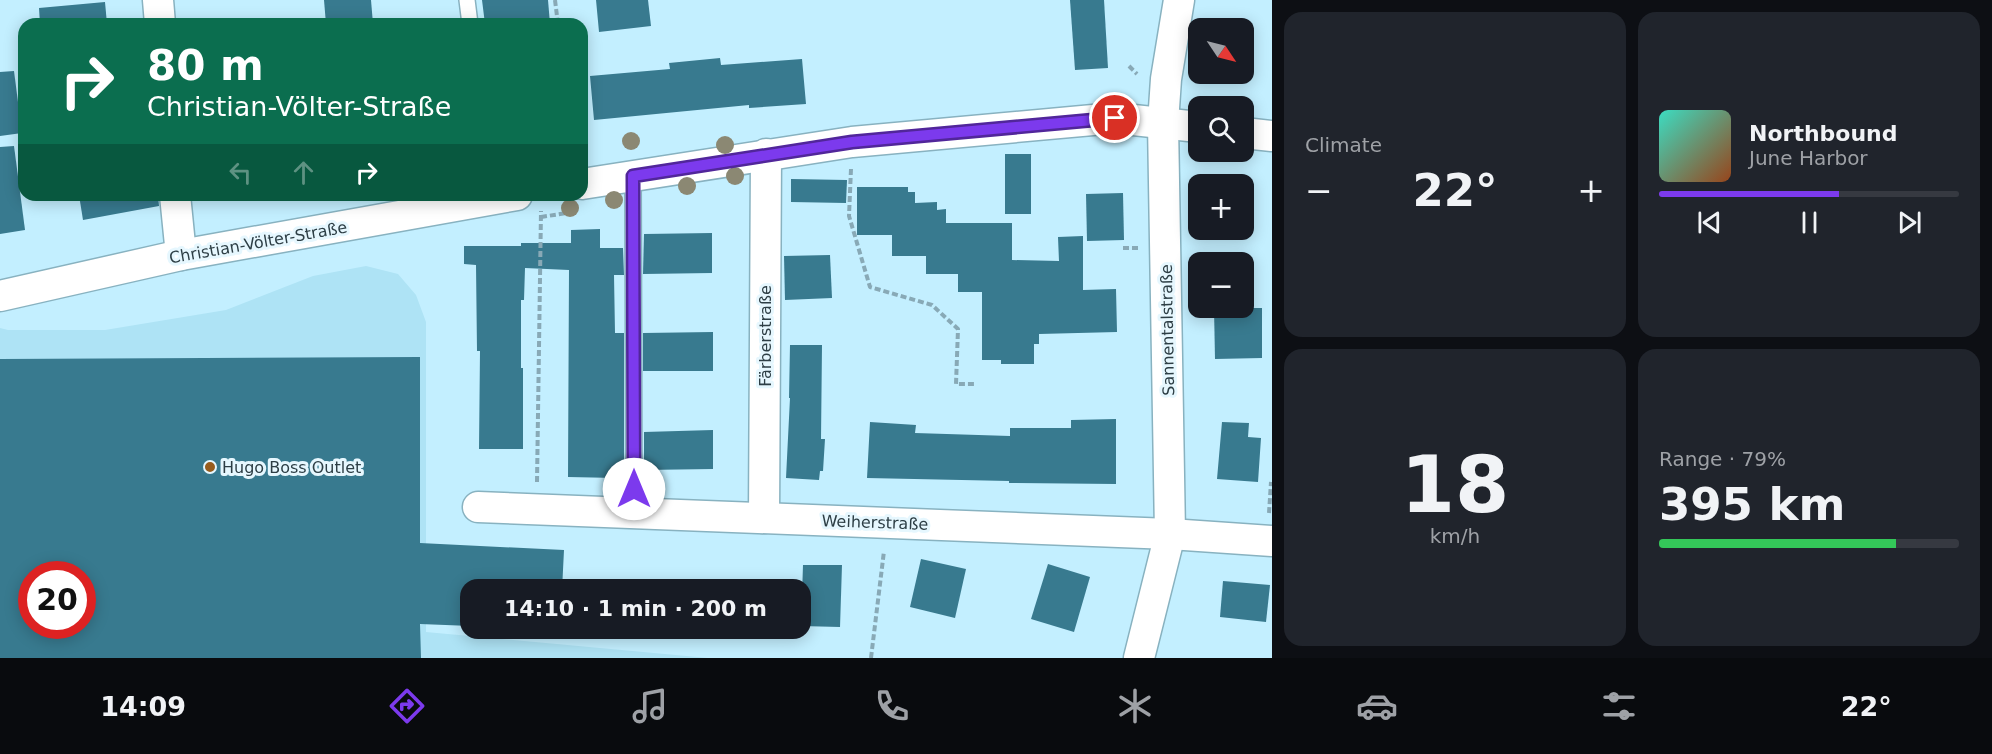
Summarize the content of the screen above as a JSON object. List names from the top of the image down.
{
  "streets": {
    "street": [
      "Christian-Völter-Straße",
      "Sannentalstraße",
      "Färberstraße",
      "Weiherstraße"
    ]
  },
  "crossings": [
    ["Sannentalstraße", "Weiherstraße"],
    ["Färberstraße", "Weiherstraße"]
  ],
  "places": ["Hugo Boss Outlet"],
  "north": "bottom right",
  "page": {
    "tile": [
      "Climate",
      ["18", "km/h"],
      ["Range · 79%", "395 km"]
    ],
    "map_buttons": ["+", "−"],
    "turn": ["80 m", "Christian-Völter-Straße"],
    "song": ["Northbound", "June Harbor"],
    "heat": ["−", "22°", "+"],
    "limit": "20",
    "trip": "14:10 · 1 min · 200 m",
    "tabs": ["14:09", "22°"]
  }
}
